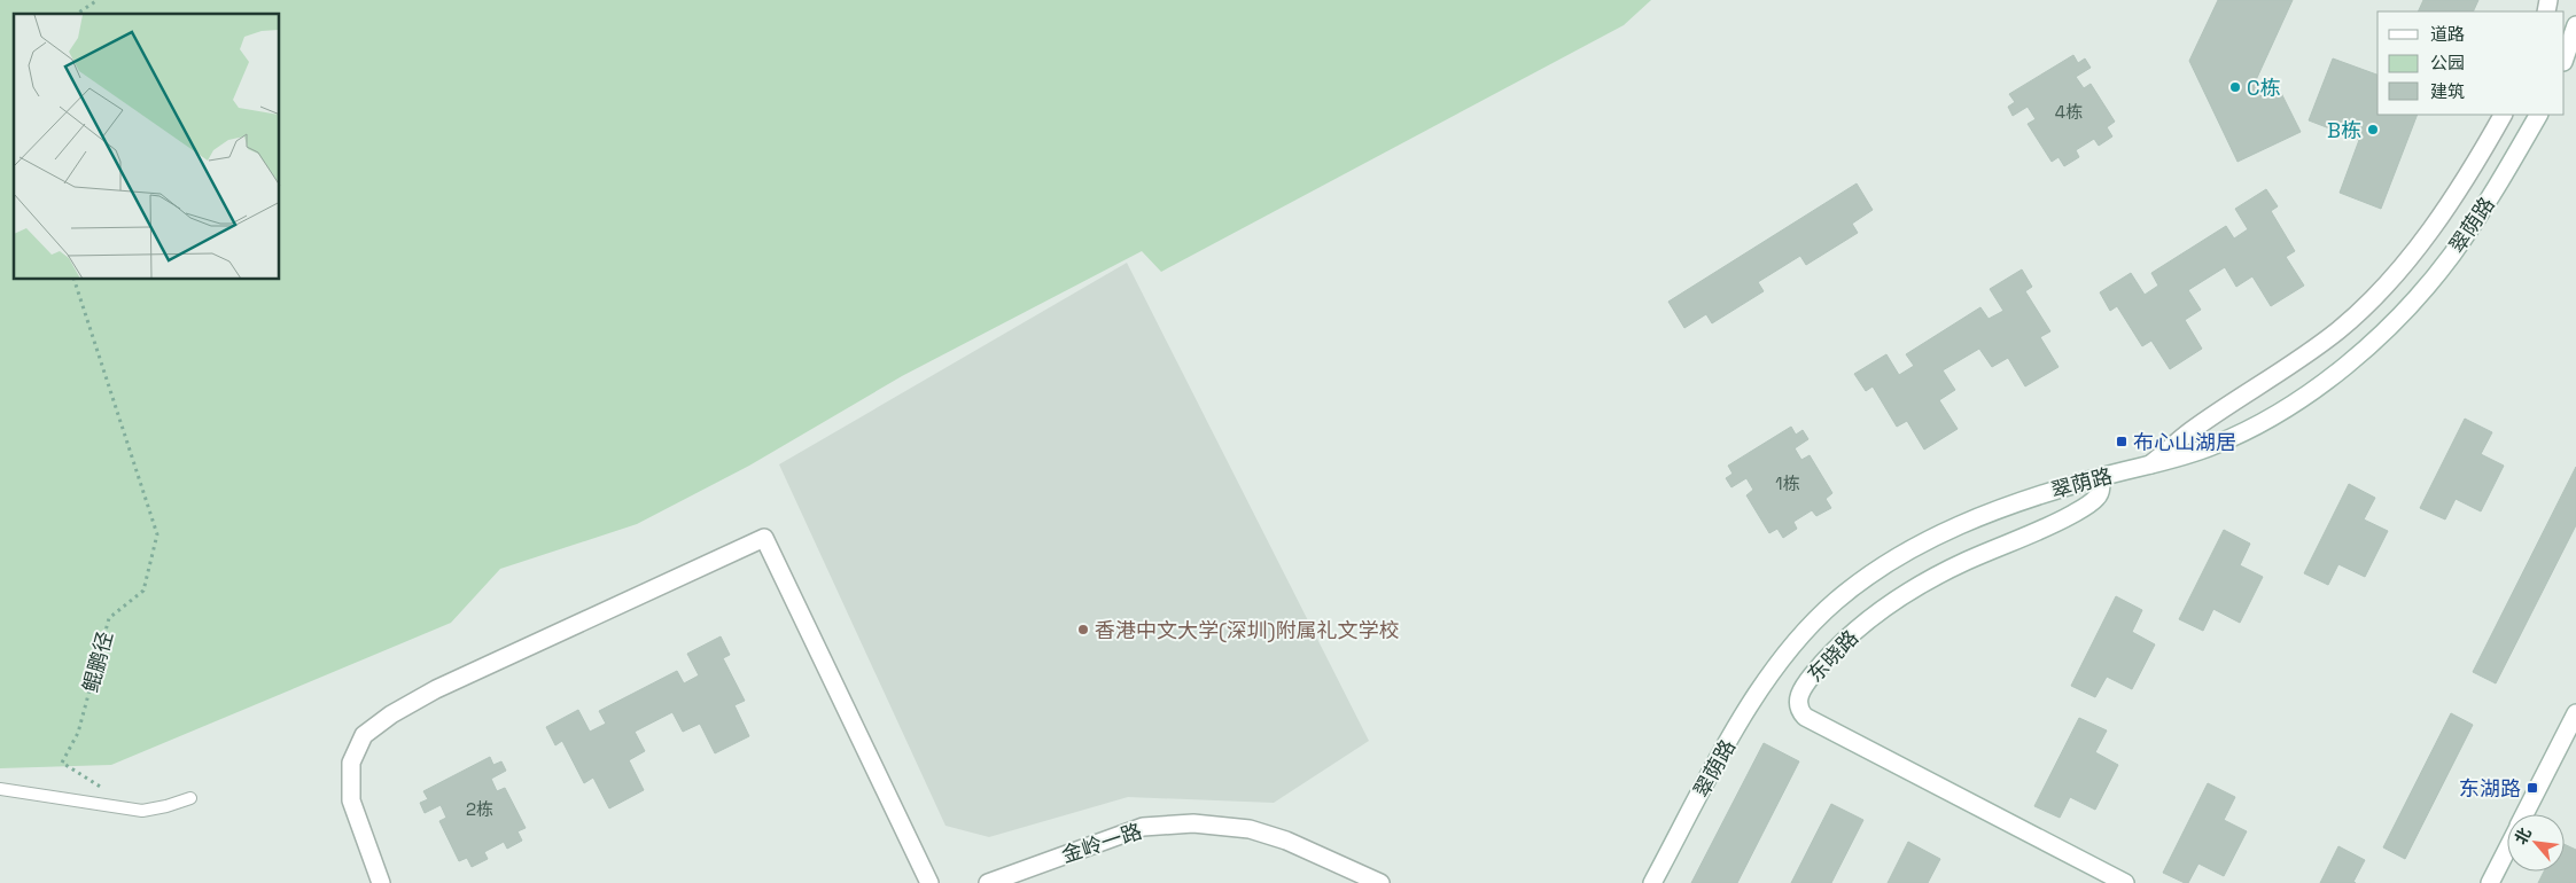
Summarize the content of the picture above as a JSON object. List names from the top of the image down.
{
  "streets": {
    "street": ["翠荫路", "东晓路", "金岭一路"],
    "path": ["鲲鹏径"]
  },
  "crossings": [
    ["翠荫路", "东晓路"]
  ],
  "places": {
    "other": ["C栋", "B栋", "香港中文大学(深圳)附属礼文学校"],
    "transit": ["布心山湖居", "东湖路"]
  },
  "house_numbers": ["4栋", "1栋", "2栋"],
  "legend": ["道路", "公园", "建筑"],
  "north": "top left"
}
